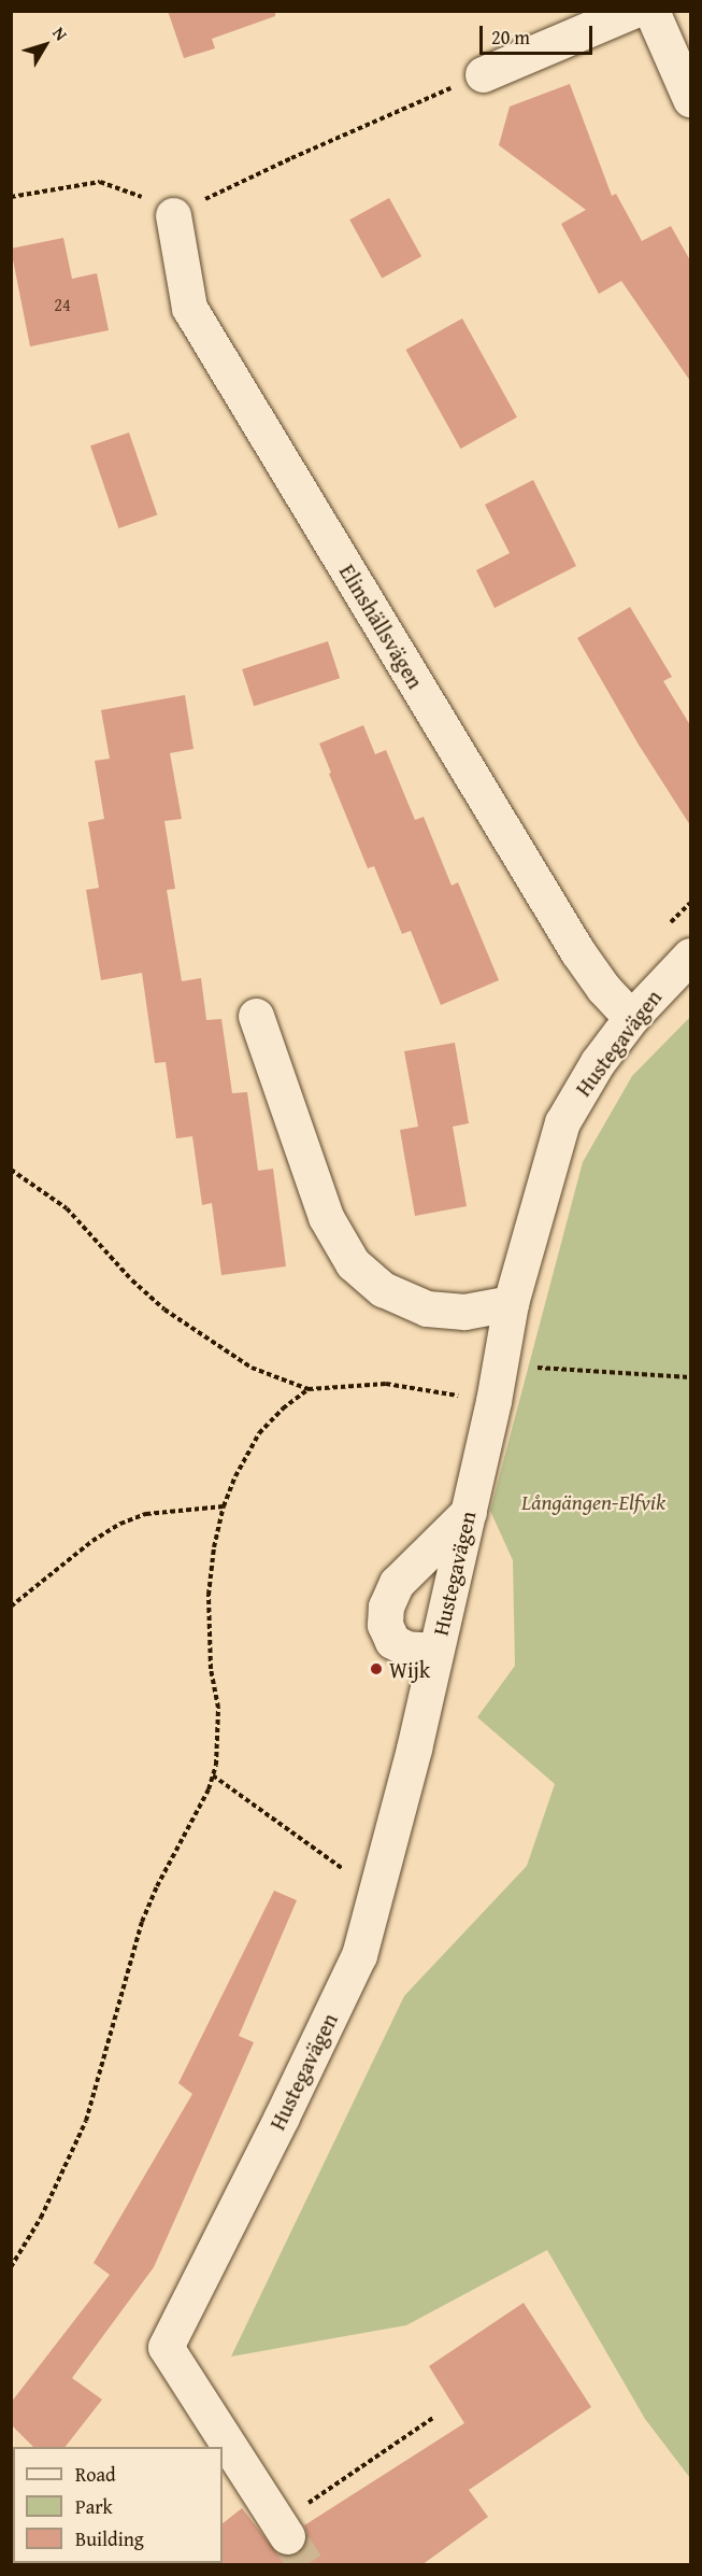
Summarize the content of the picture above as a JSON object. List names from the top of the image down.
{
  "streets": {
    "street": ["Elinshällsvägen", "Hustegavägen"]
  },
  "crossings": [
    ["Elinshällsvägen", "Hustegavägen"]
  ],
  "parks": ["Långängen-Elfvik"],
  "places": ["Wijk"],
  "house_numbers": ["24"],
  "legend": ["Road", "Park", "Building"],
  "scale_bar": "20 m",
  "north": "top right"
}
